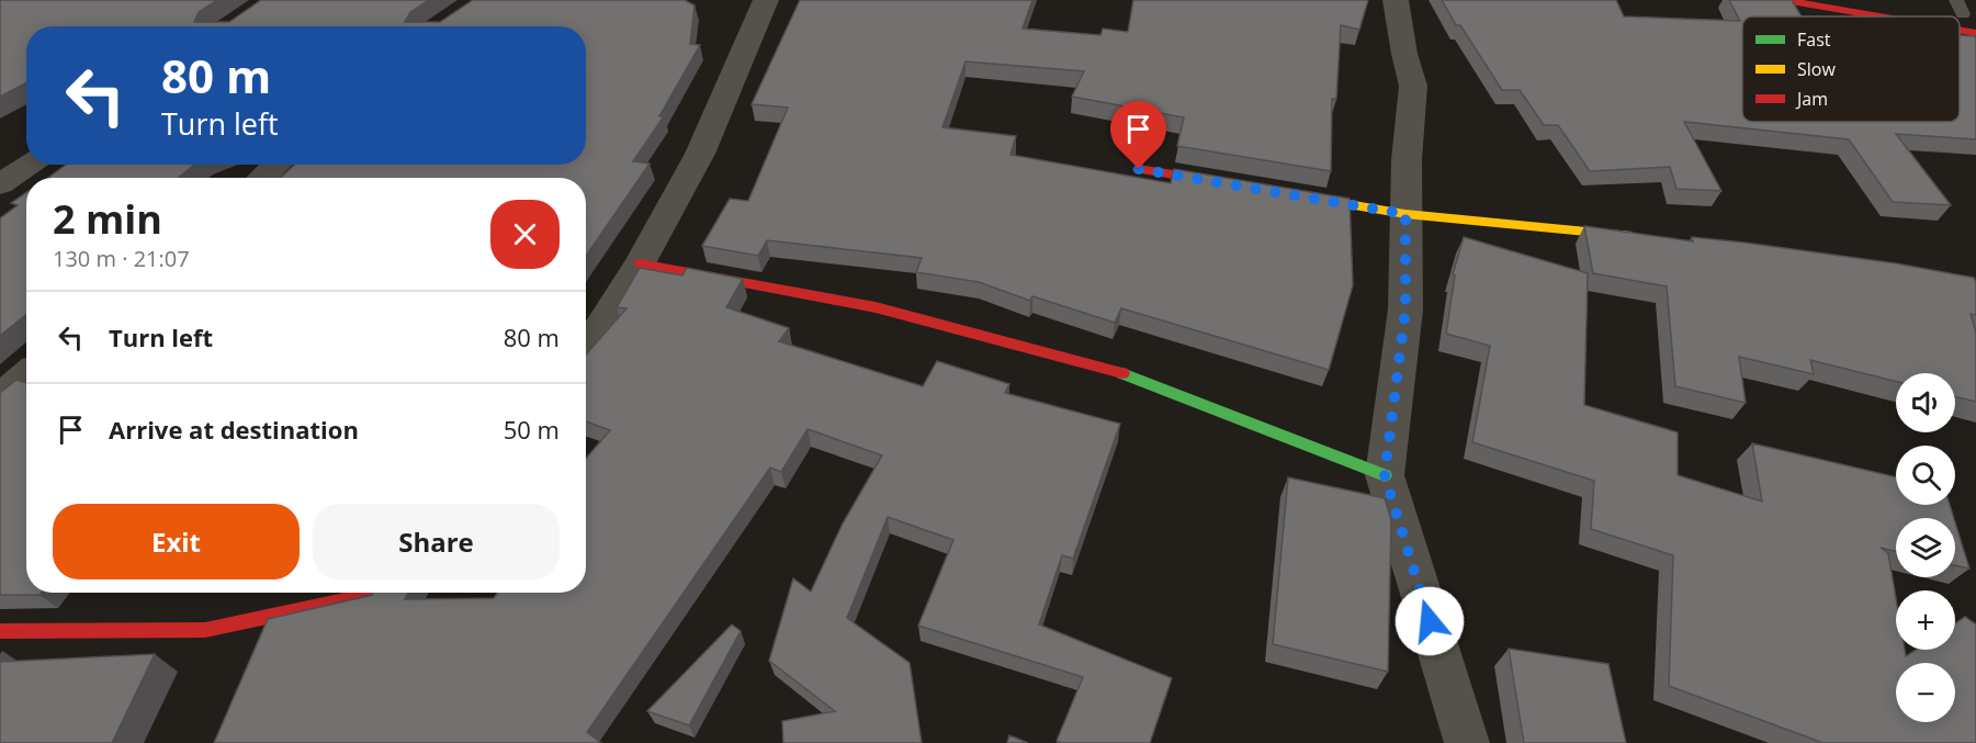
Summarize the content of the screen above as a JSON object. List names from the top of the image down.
{
  "legend": ["Fast", "Slow", "Jam"],
  "page": {
    "turn": ["80 m", "Turn left"],
    "heading": ["2 min", "130 m · 21:07"],
    "list": [
      {
        "name": "Turn left",
        "value": "80 m"
      },
      {
        "name": "Arrive at destination",
        "value": "50 m"
      }
    ],
    "map_buttons": ["+", "−"],
    "buttons": ["Exit", "Share"]
  }
}
